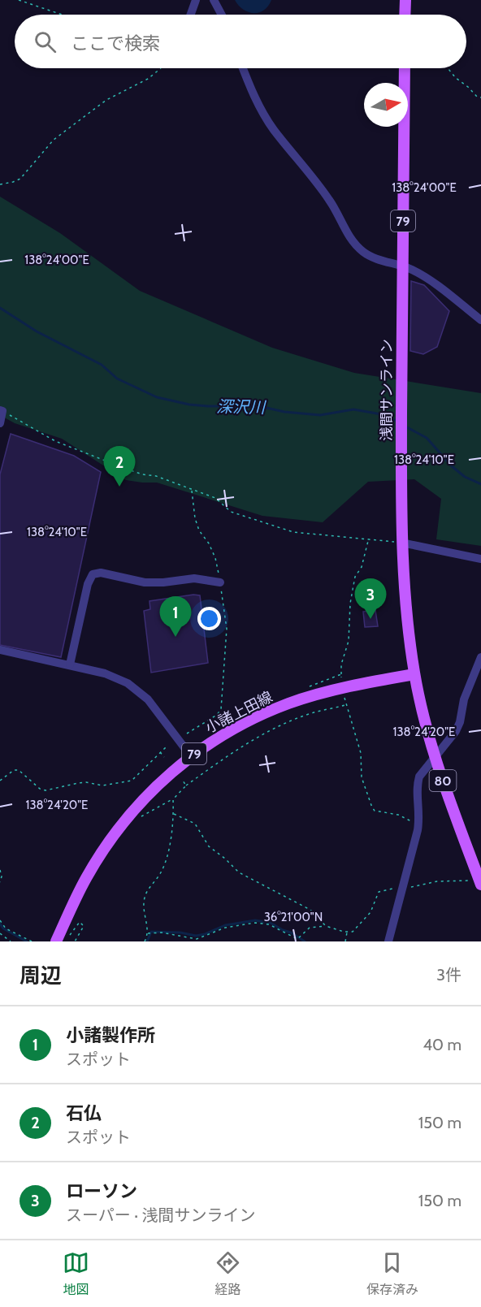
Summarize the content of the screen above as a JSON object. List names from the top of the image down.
{
  "streets": {
    "main road": [
      "79",
      "浅間サンライン",
      "小諸上田線",
      "80"
    ]
  },
  "crossings": [
    ["浅間サンライン", "小諸上田線"]
  ],
  "water": ["深沢川"],
  "north": "right",
  "page": {
    "search": "ここで検索",
    "pins": ["2", "3", "1"],
    "heading": ["周辺", "3件"],
    "list": [
      {
        "mark": "1",
        "name": "小諸製作所",
        "note": "スポット",
        "value": "40 m"
      },
      {
        "mark": "2",
        "name": "石仏",
        "note": "スポット",
        "value": "150 m"
      },
      {
        "mark": "3",
        "name": "ローソン",
        "note": "スーパー · 浅間サンライン",
        "value": "150 m"
      }
    ],
    "nav": ["地図", "経路", "保存済み"]
  },
  "coordinates": [
    "138°24'00\"E",
    "138°24'10\"E",
    "138°24'20\"E",
    "36°21'00\"N"
  ]
}
